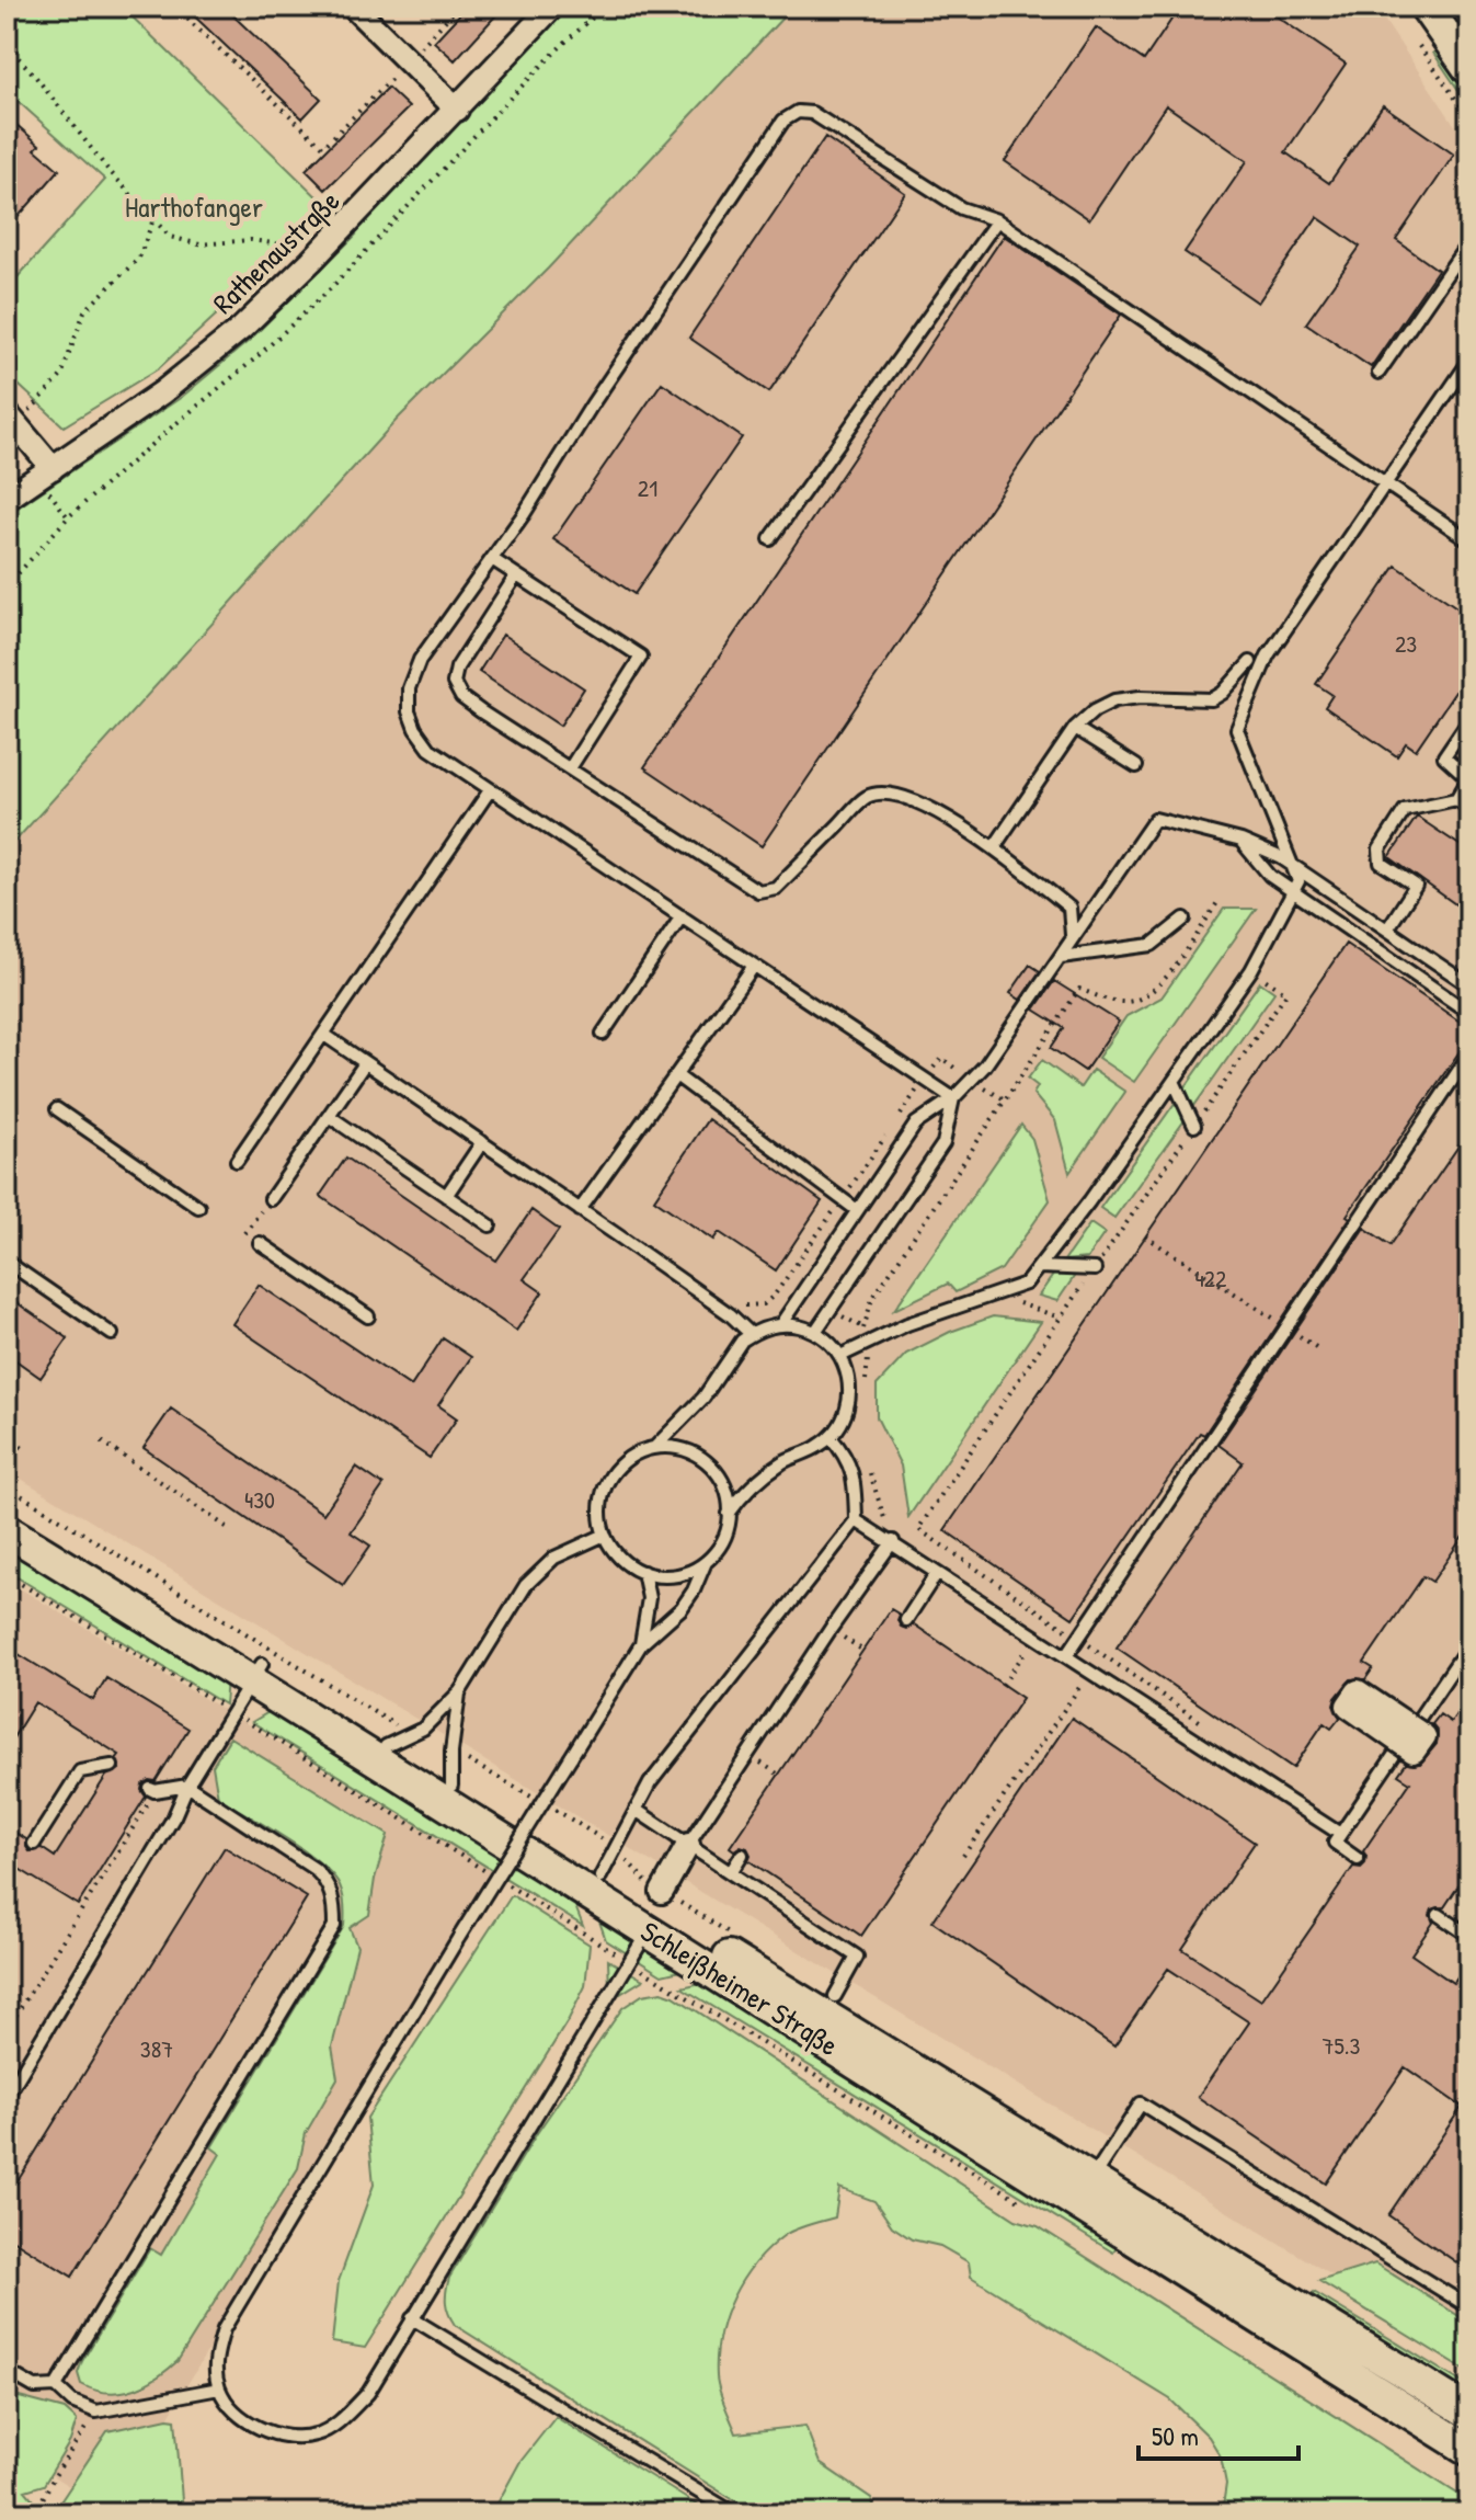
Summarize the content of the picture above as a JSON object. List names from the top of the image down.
{
  "streets": {
    "main road": ["Schleißheimer Straße"],
    "street": ["Rathenaustraße"]
  },
  "parks": ["Harthofanger"],
  "house_numbers": [
    "21",
    "23",
    "422",
    "430",
    "75.3",
    "387"
  ],
  "scale_bar": "50 m"
}
